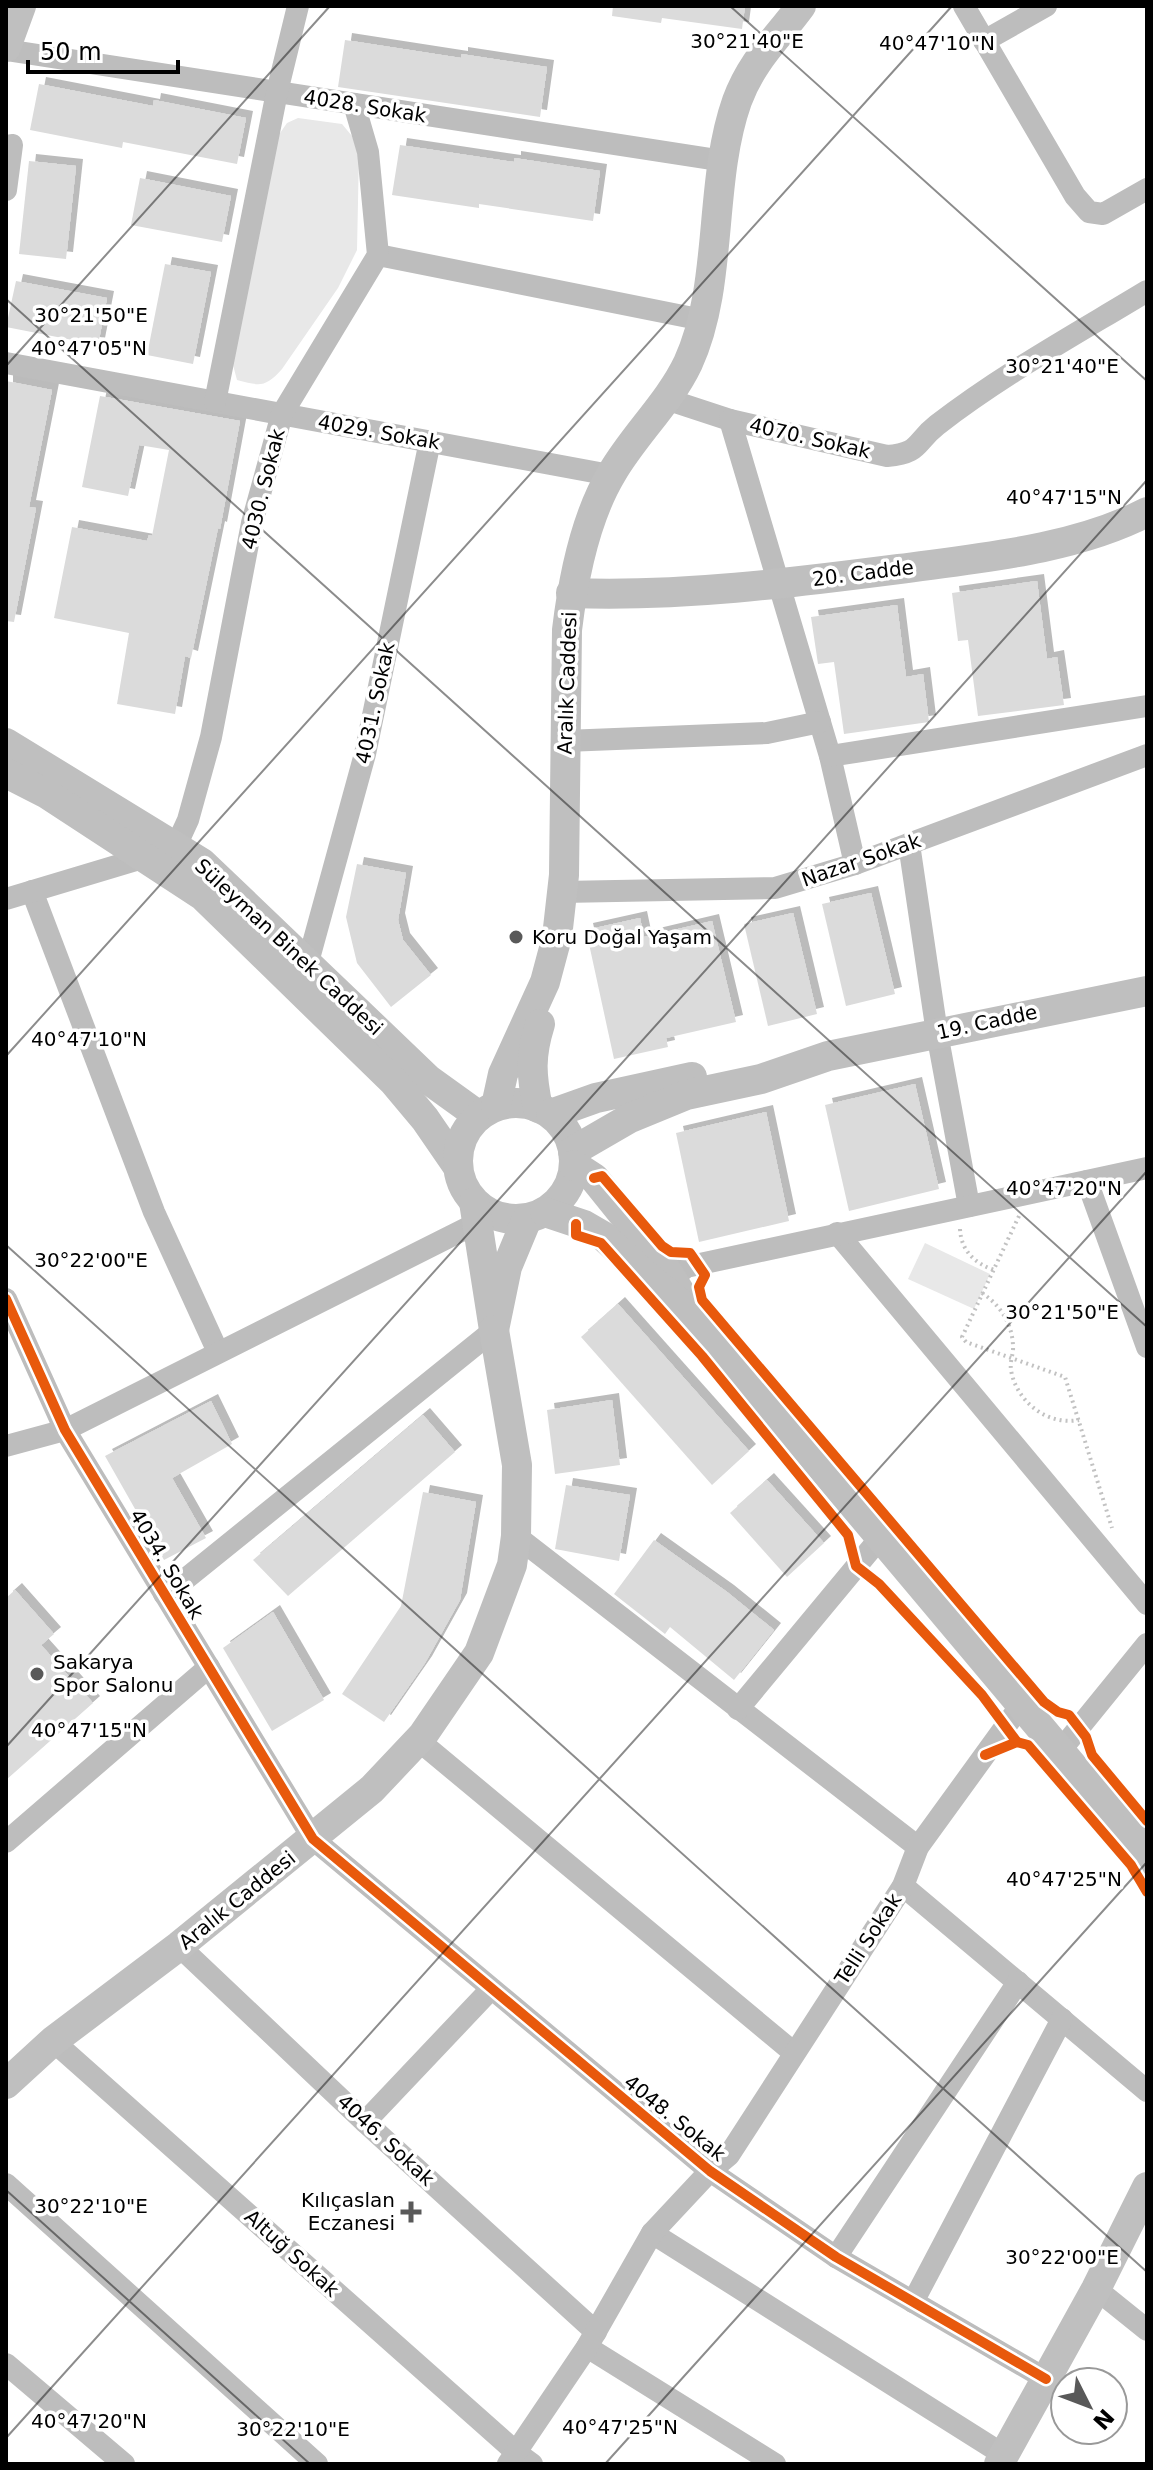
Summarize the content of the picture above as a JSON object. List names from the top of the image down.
{
  "streets": {
    "street": [
      "4028. Sokak",
      "4029. Sokak",
      "4070. Sokak",
      "4030. Sokak",
      "20. Cadde",
      "Aralık Caddesi",
      "4031. Sokak",
      "Nazar Sokak",
      "Süleyman Binek Caddesi",
      "19. Cadde",
      "4034. Sokak",
      "Telli Sokak",
      "4048. Sokak",
      "4046. Sokak",
      "Altuğ Sokak"
    ]
  },
  "crossings": [
    ["4028. Sokak", "Aralık Caddesi"],
    ["4029. Sokak", "4030. Sokak"],
    ["4029. Sokak", "Aralık Caddesi"],
    ["4029. Sokak", "4031. Sokak"],
    ["4070. Sokak", "Aralık Caddesi"],
    ["4030. Sokak", "Süleyman Binek Caddesi"],
    ["20. Cadde", "Aralık Caddesi"],
    ["Aralık Caddesi", "Nazar Sokak"],
    ["Aralık Caddesi", "Süleyman Binek Caddesi"],
    ["Aralık Caddesi", "4034. Sokak"],
    ["Aralık Caddesi", "4048. Sokak"],
    ["Aralık Caddesi", "4046. Sokak"],
    ["Aralık Caddesi", "Altuğ Sokak"],
    ["4031. Sokak", "Süleyman Binek Caddesi"],
    ["4034. Sokak", "4048. Sokak"],
    ["Telli Sokak", "4048. Sokak"],
    ["Telli Sokak", "4046. Sokak"],
    ["Telli Sokak", "Altuğ Sokak"]
  ],
  "places": {
    "other": ["Koru Doğal Yaşam", "Sakarya Spor Salonu"],
    "health": ["Kılıçaslan Eczanesi"]
  },
  "scale_bar": "50 m",
  "north": "bottom right",
  "coordinates": [
    "30°21'40\"E",
    "40°47'10\"N",
    "30°21'50\"E",
    "40°47'05\"N",
    "40°47'15\"N",
    "40°47'20\"N",
    "30°22'00\"E",
    "40°47'25\"N",
    "30°22'10\"E"
  ]
}
